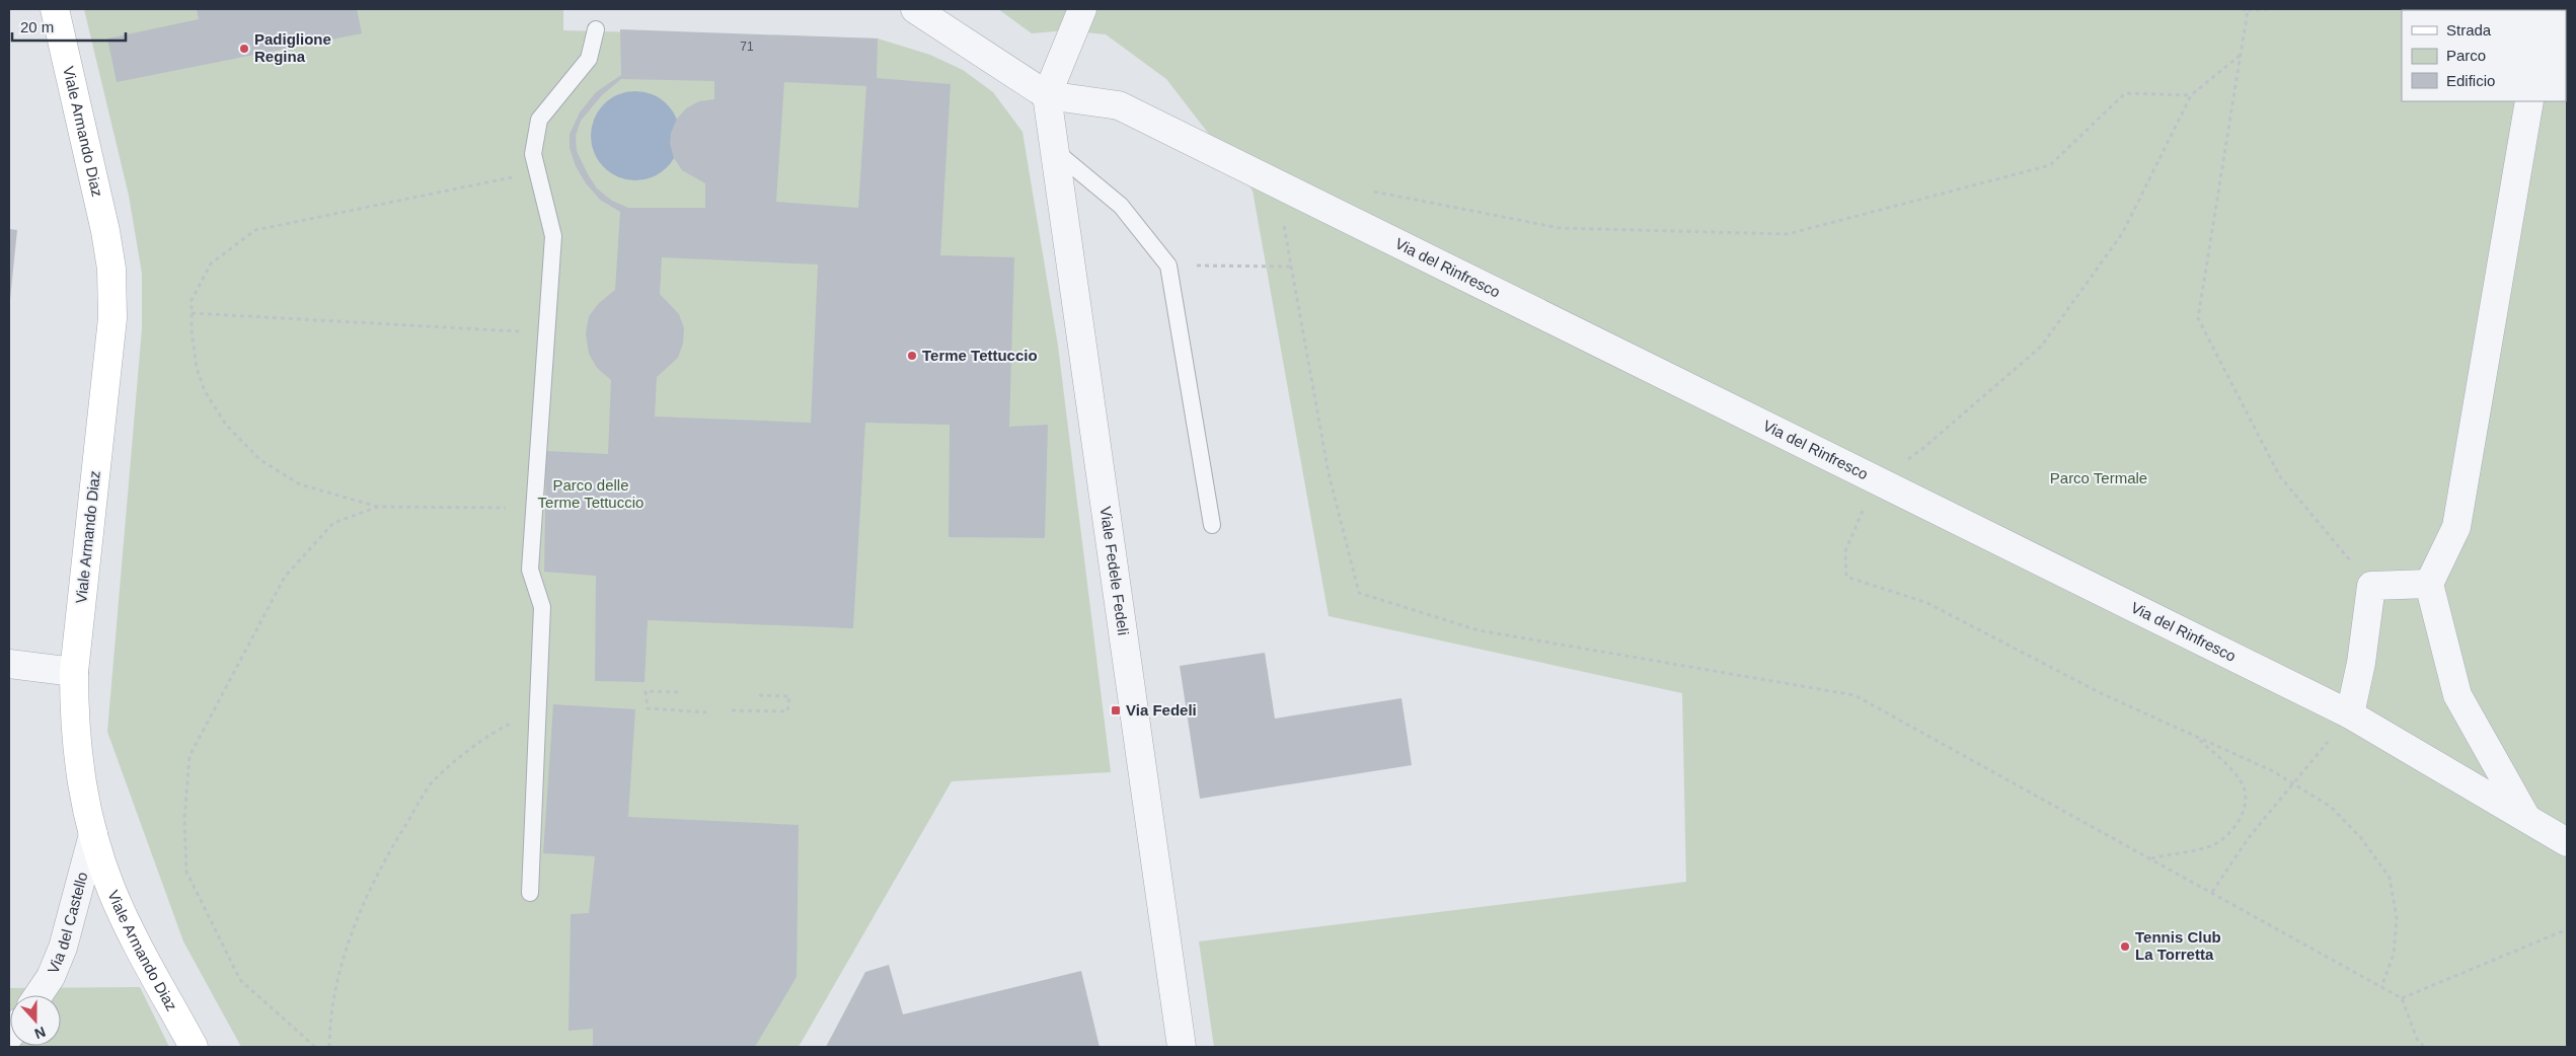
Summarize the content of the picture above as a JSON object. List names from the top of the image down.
{
  "streets": {
    "main road": ["Viale Armando Diaz"],
    "street": ["Via del Rinfresco", "Viale Fedele Fedeli", "Via del Castello"]
  },
  "crossings": [
    ["Viale Armando Diaz", "Via del Castello"],
    ["Via del Rinfresco", "Viale Fedele Fedeli"]
  ],
  "parks": ["Parco Termale", "Parco delle Terme Tettuccio"],
  "places": {
    "other": ["Padiglione Regina", "Terme Tettuccio", "Tennis Club La Torretta"],
    "transit": ["Via Fedeli"]
  },
  "house_numbers": ["71"],
  "legend": ["Strada", "Parco", "Edificio"],
  "scale_bar": "20 m",
  "north": "bottom"
}
